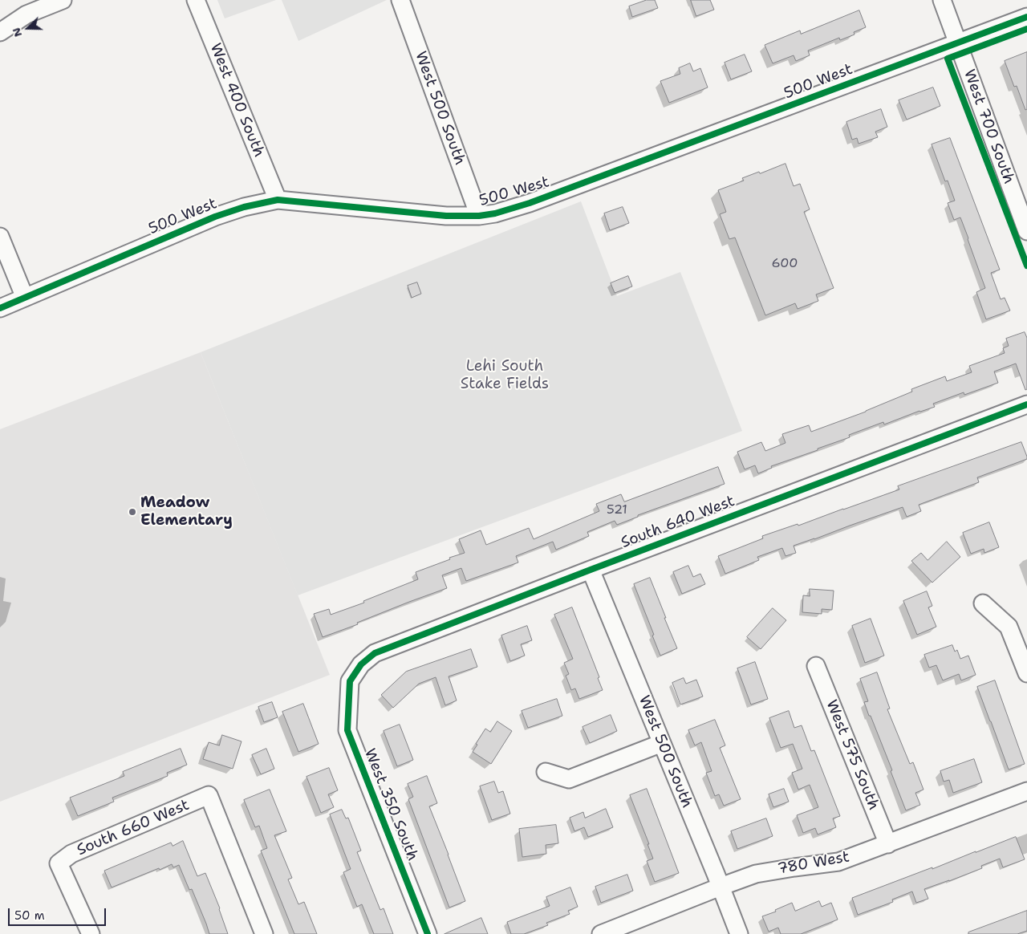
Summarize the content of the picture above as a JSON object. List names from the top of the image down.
{
  "streets": {
    "street": [
      "500 West",
      "West 400 South",
      "West 500 South",
      "West 700 South",
      "South 640 West",
      "West 575 South",
      "West 350 South",
      "South 660 West",
      "780 West"
    ]
  },
  "crossings": [
    ["500 West", "West 400 South"],
    ["500 West", "West 500 South"],
    ["500 West", "West 700 South"],
    ["West 500 South", "South 640 West"],
    ["West 500 South", "780 West"],
    ["South 640 West", "West 350 South"],
    ["West 575 South", "780 West"]
  ],
  "parks": ["Lehi South Stake Fields"],
  "places": ["Meadow Elementary"],
  "house_numbers": ["600", "521"],
  "scale_bar": "50 m",
  "north": "left"
}
